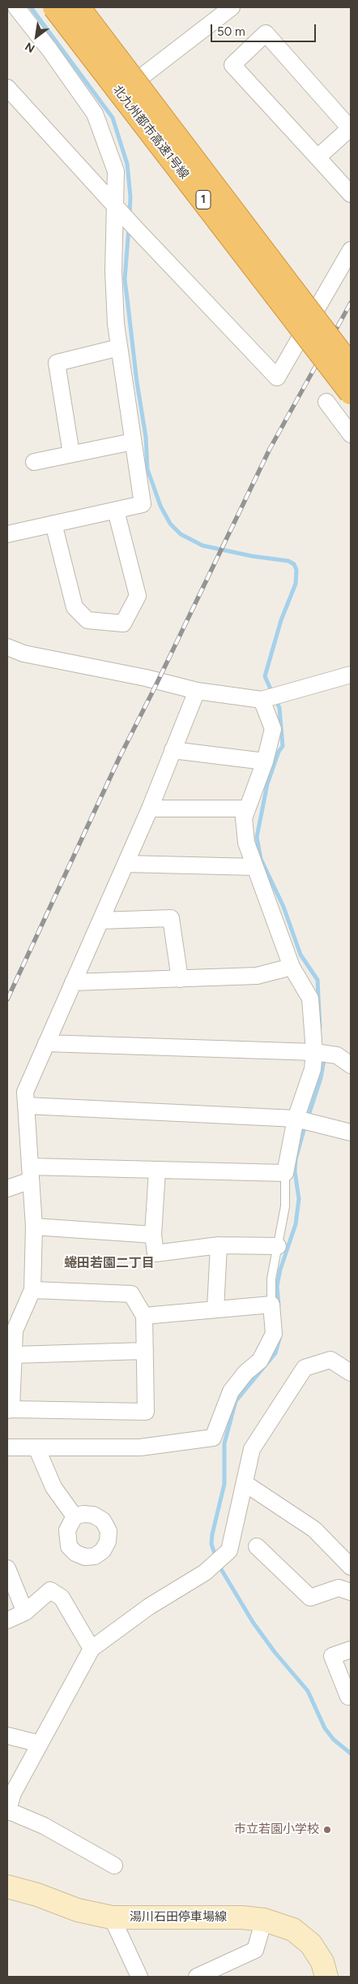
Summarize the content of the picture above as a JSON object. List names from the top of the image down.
{
  "streets": {
    "highway": ["北九州都市高速1号線", "1"],
    "main road": ["湯川石田停車場線"]
  },
  "districts": ["蜷田若園二丁目"],
  "places": ["市立若園小学校"],
  "scale_bar": "50 m",
  "north": "bottom left"
}
